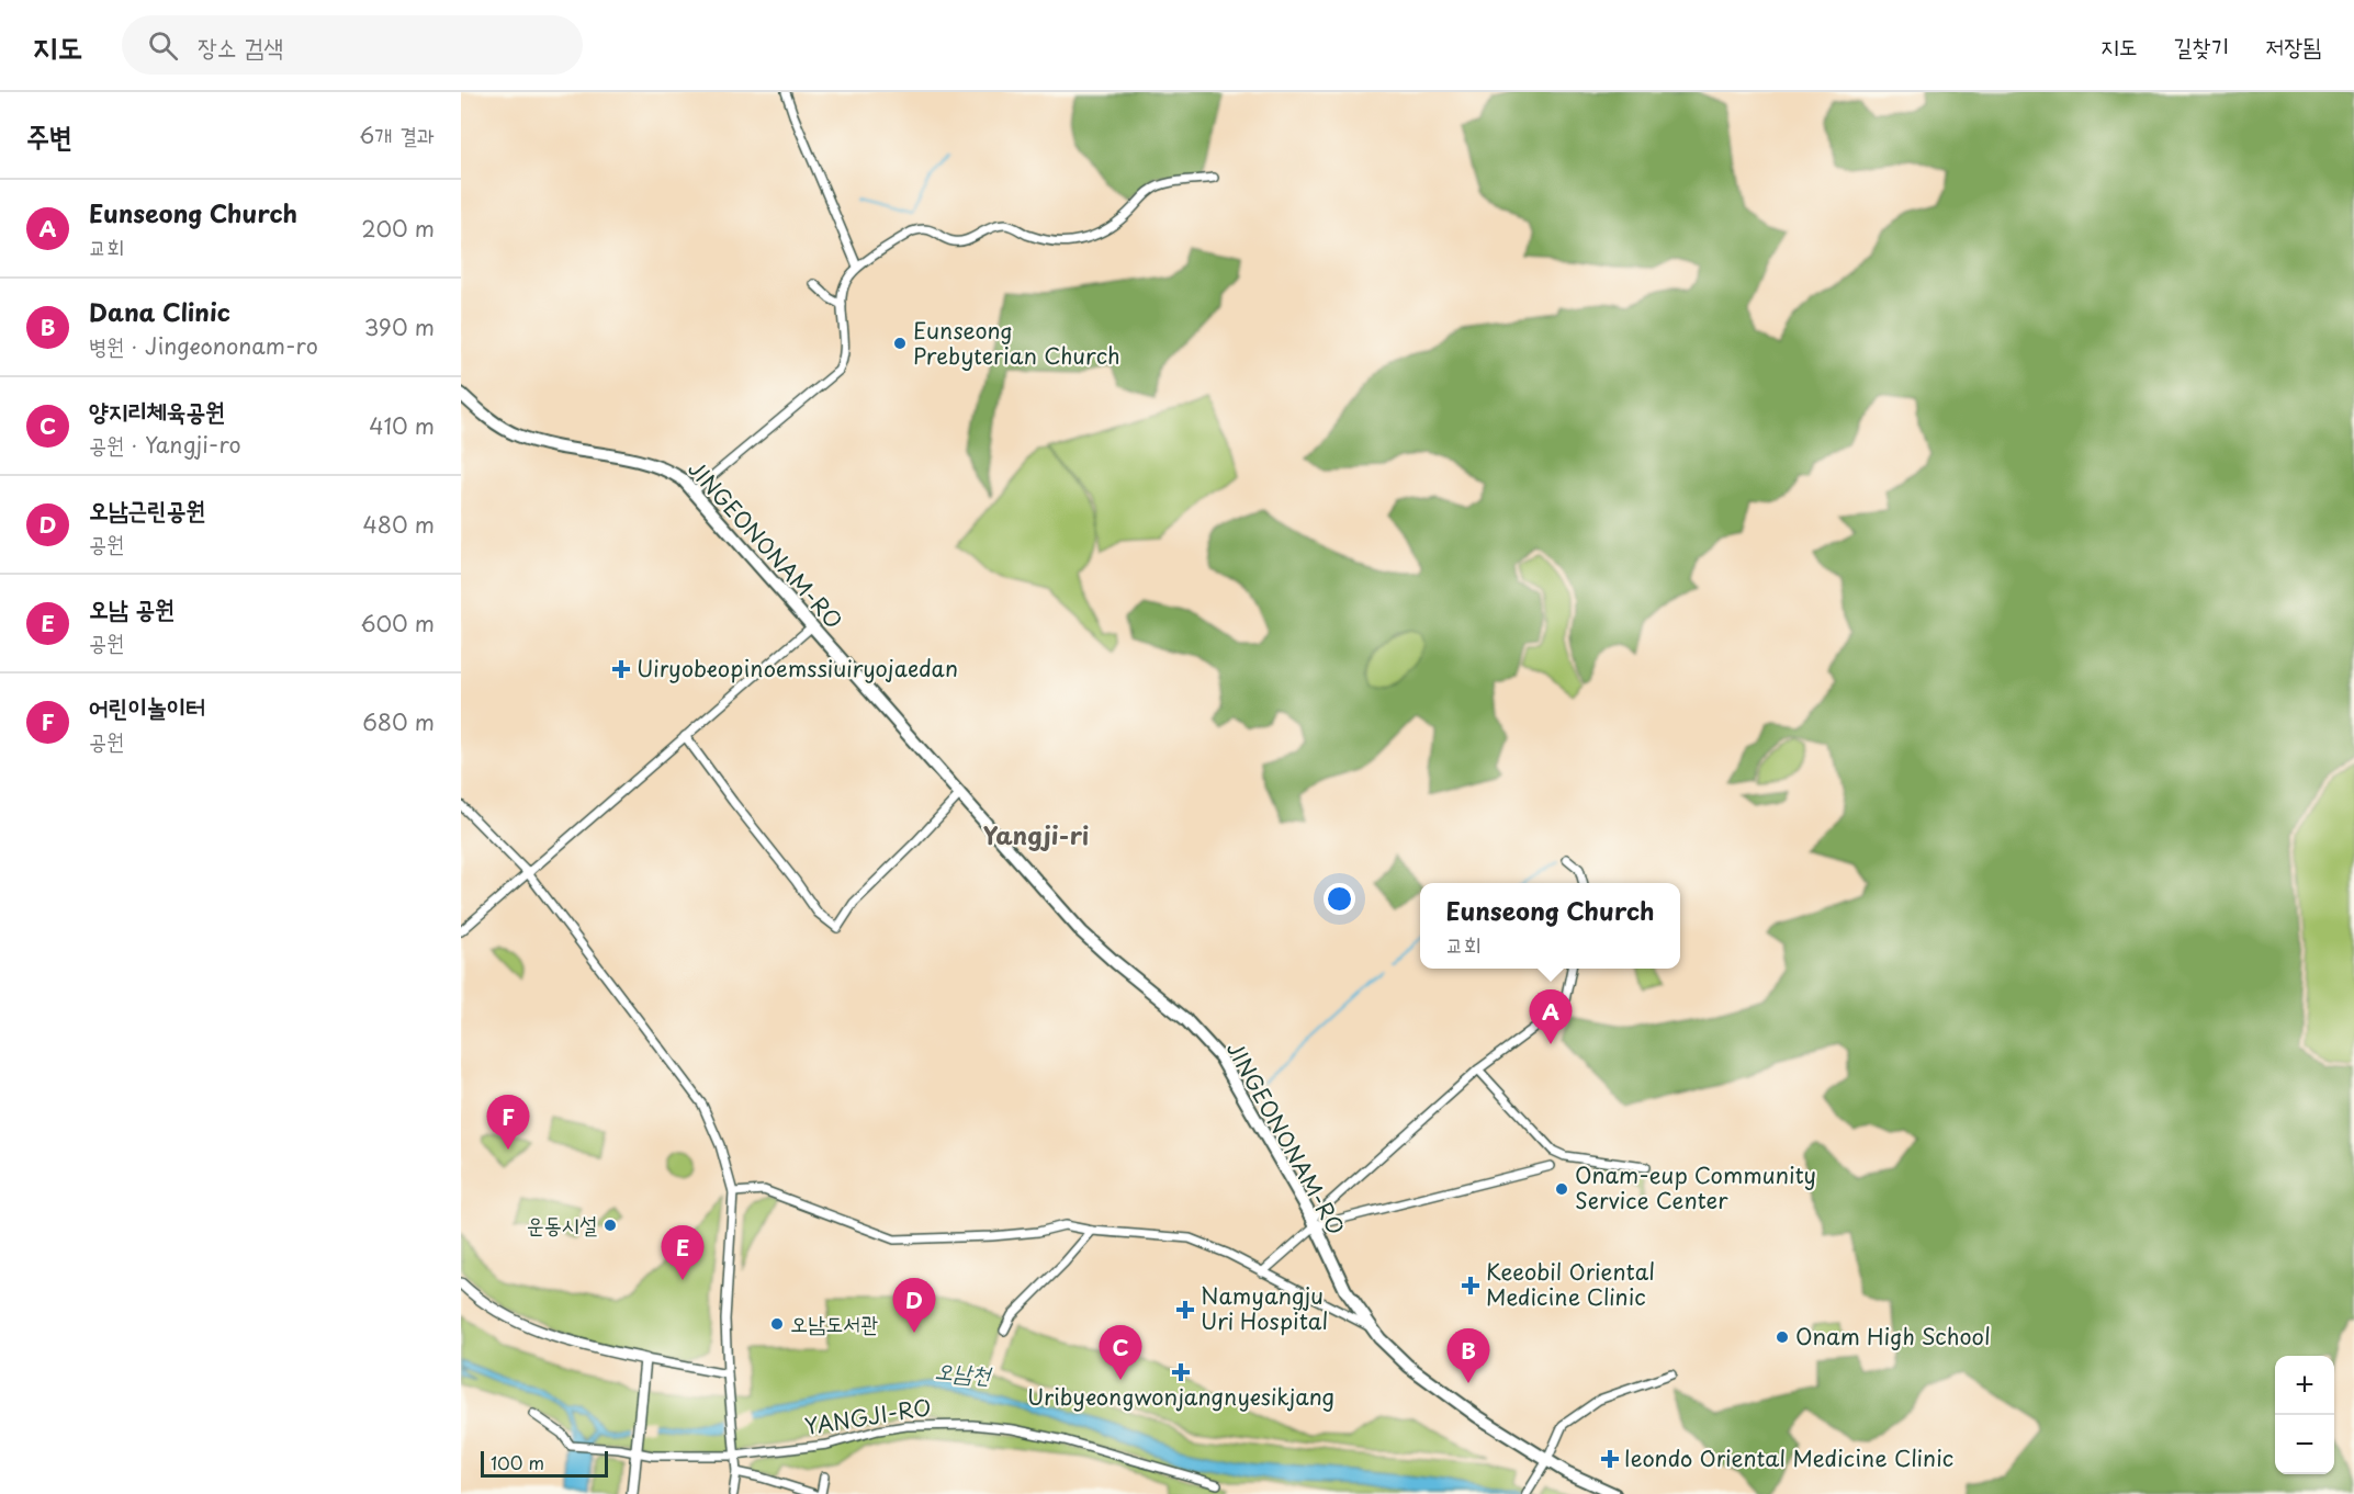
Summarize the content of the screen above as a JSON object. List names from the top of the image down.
{
  "streets": {
    "main road": ["JINGEONONAM-RO"],
    "street": ["YANGJI-RO"]
  },
  "districts": ["Yangji-ri"],
  "water": ["오남천"],
  "places": {
    "other": [
      "Eunseong Prebyterian Church",
      "Onam-eup Community Service Center",
      "운동시설",
      "오남도서관",
      "Onam High School"
    ],
    "health": [
      "Uiryobeopinoemssiuiryojaedan",
      "Keeobil Oriental Medicine Clinic",
      "Namyangju Uri Hospital",
      "Uribyeongwonjangnyesikjang",
      "Ieondo Oriental Medicine Clinic"
    ]
  },
  "scale_bar": "100 m",
  "page": {
    "header": "지도",
    "search": "장소 검색",
    "nav": ["지도", "길찾기", "저장됨"],
    "heading": ["주변", "6개 결과"],
    "list": [
      {
        "mark": "A",
        "name": "Eunseong Church",
        "note": "교회",
        "value": "200 m"
      },
      {
        "mark": "B",
        "name": "Dana Clinic",
        "note": "병원 · Jingeononam-ro",
        "value": "390 m"
      },
      {
        "mark": "C",
        "name": "양지리체육공원",
        "note": "공원 · Yangji-ro",
        "value": "410 m"
      },
      {
        "mark": "D",
        "name": "오남근린공원",
        "note": "공원",
        "value": "480 m"
      },
      {
        "mark": "E",
        "name": "오남 공원",
        "note": "공원",
        "value": "600 m"
      },
      {
        "mark": "F",
        "name": "어린이놀이터",
        "note": "공원",
        "value": "680 m"
      }
    ],
    "popup": ["Eunseong Church", "교회"],
    "pins": [
      "A",
      "F",
      "E",
      "D",
      "C",
      "B"
    ],
    "map_buttons": ["+", "−"],
    "scale": "100 m"
  }
}
